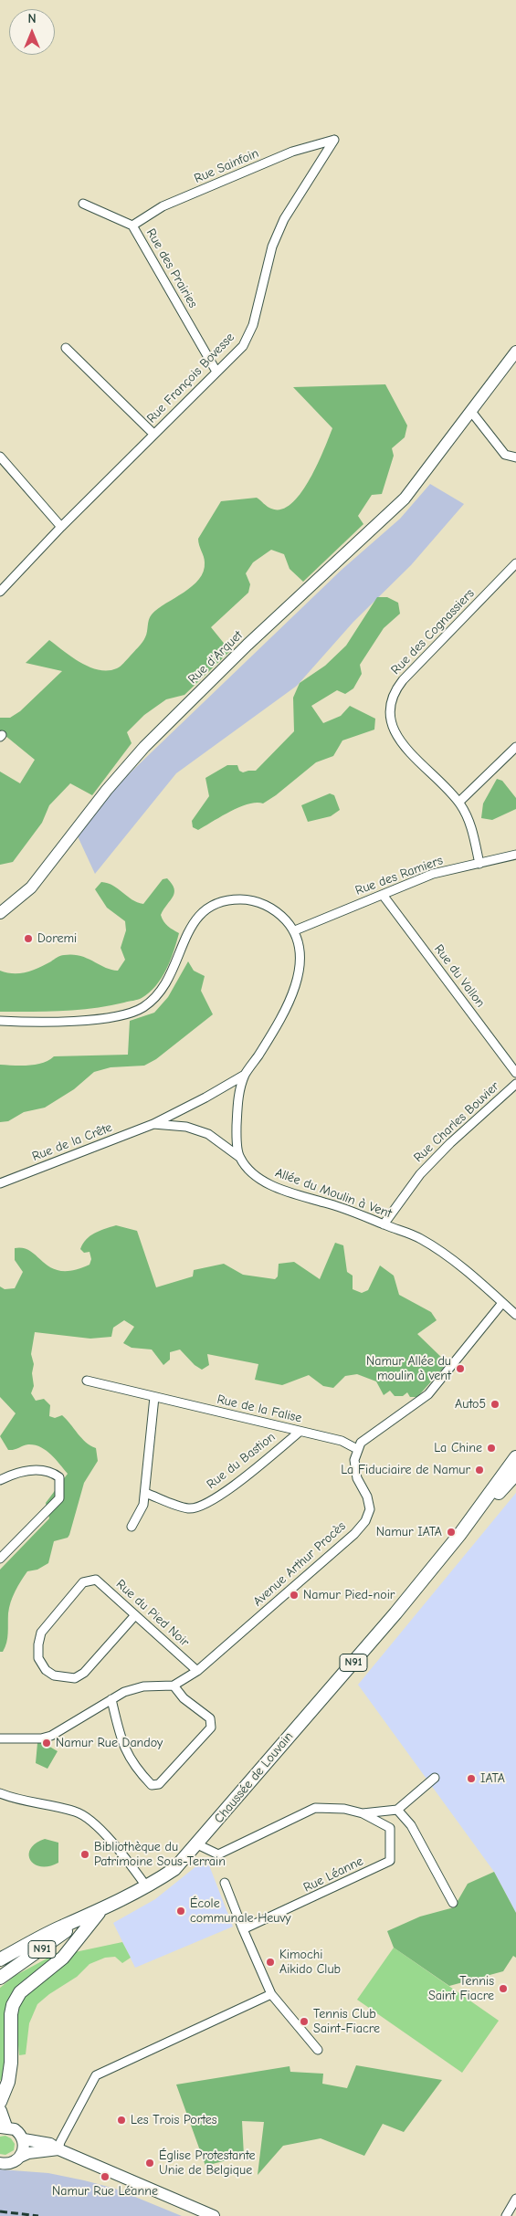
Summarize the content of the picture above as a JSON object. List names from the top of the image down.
{
  "streets": {
    "main road": ["N91", "Chaussée de Louvain"],
    "street": [
      "Rue Sainfoin",
      "Rue des Prairies",
      "Rue François Bovesse",
      "Rue des Cognassiers",
      "Rue d'Arquet",
      "Rue des Ramiers",
      "Rue du Vallon",
      "Rue Charles Bouvier",
      "Rue de la Crête",
      "Allée du Moulin à Vent",
      "Rue de la Falise",
      "Rue du Bastion",
      "Avenue Arthur Procès",
      "Rue du Pied Noir",
      "Rue Léanne"
    ]
  },
  "crossings": [
    ["Rue Sainfoin", "Rue des Prairies"],
    ["Rue Sainfoin", "Rue François Bovesse"],
    ["Rue des Prairies", "Rue François Bovesse"],
    ["Rue des Cognassiers", "Rue des Ramiers"],
    ["Rue des Ramiers", "Rue du Vallon"],
    ["Rue Charles Bouvier", "Allée du Moulin à Vent"],
    ["Rue de la Crête", "Allée du Moulin à Vent"],
    ["Rue de la Falise", "Rue du Bastion"],
    ["Rue de la Falise", "Avenue Arthur Procès"],
    ["Avenue Arthur Procès", "Rue du Pied Noir"],
    ["N91", "Chaussée de Louvain"]
  ],
  "places": [
    "Doremi",
    "Namur Allée du moulin à vent",
    "Auto5",
    "La Chine",
    "La Fiduciaire de Namur",
    "Namur IATA",
    "Namur Pied-noir",
    "Namur Rue Dandoy",
    "IATA",
    "Bibliothèque du Patrimoine Sous-Terrain",
    "École communale Heuvy",
    "Kimochi Aikido Club",
    "Tennis Saint Fiacre",
    "Tennis Club Saint-Fiacre",
    "Les Trois Portes",
    "Église Protestante Unie de Belgique",
    "Namur Rue Léanne"
  ],
  "north": "top"
}
